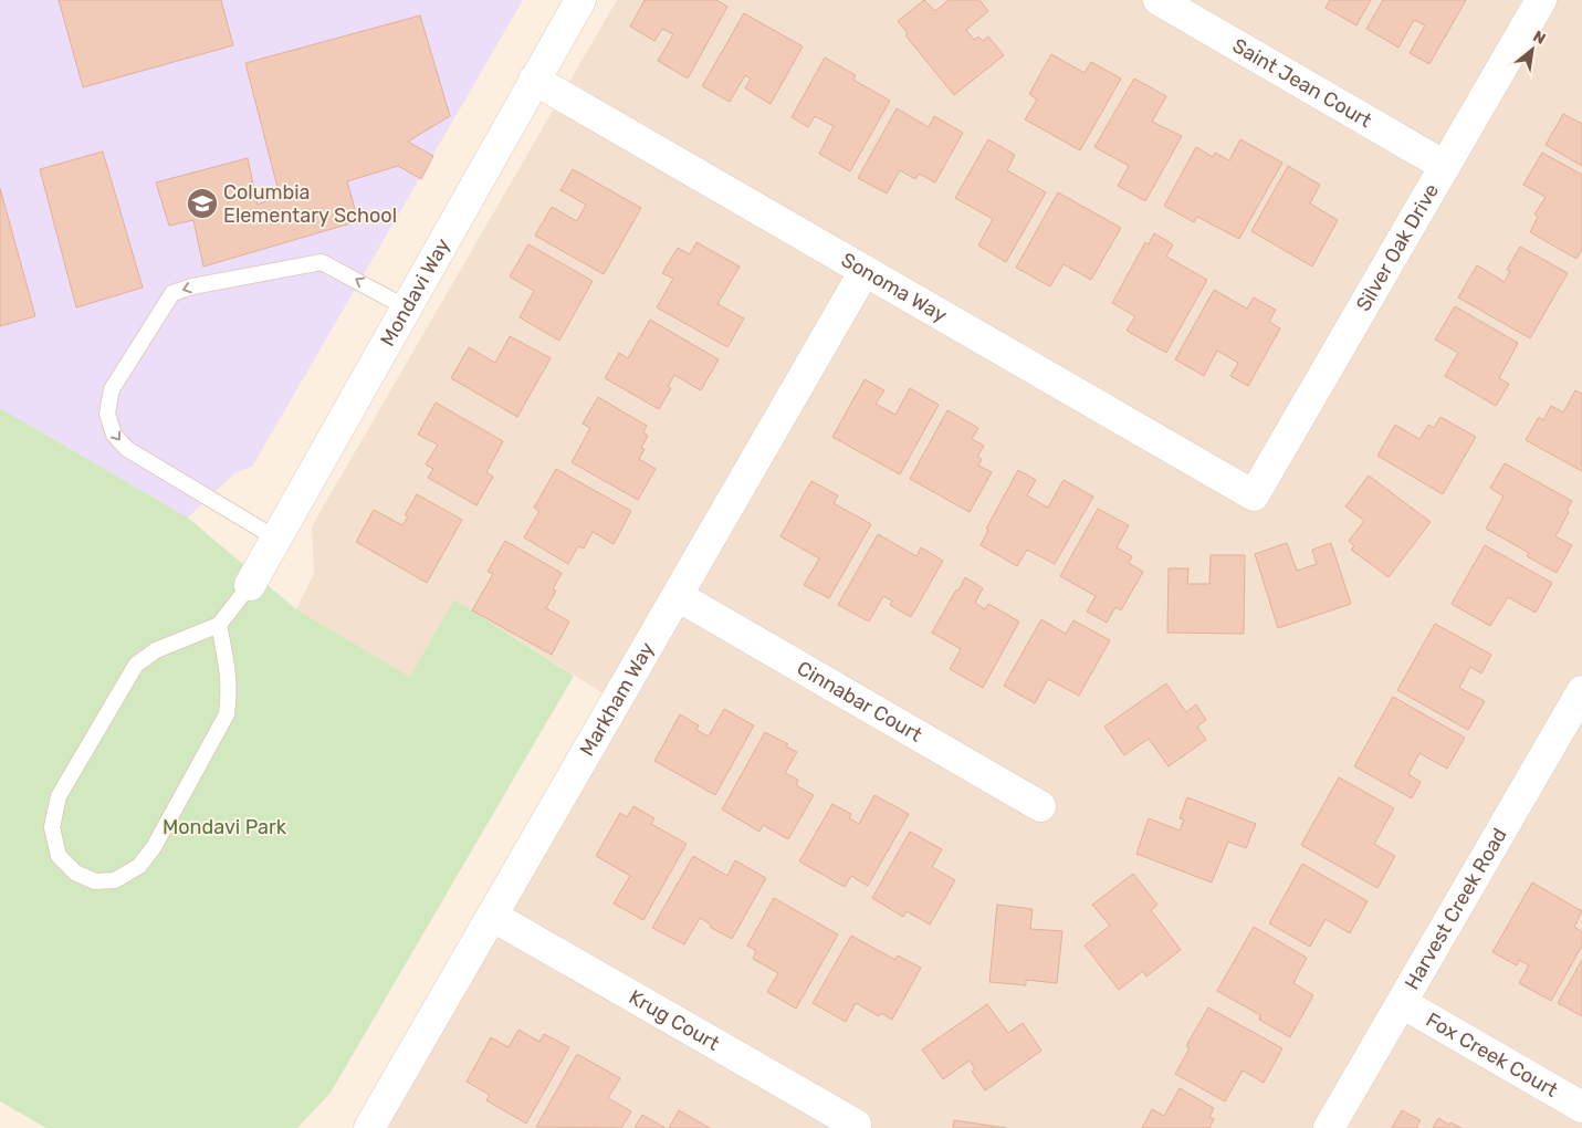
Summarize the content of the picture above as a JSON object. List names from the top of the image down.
{
  "streets": {
    "street": [
      "Saint Jean Court",
      "Silver Oak Drive",
      "Sonoma Way",
      "Mondavi Way",
      "Markham Way",
      "Cinnabar Court",
      "Harvest Creek Road",
      "Krug Court",
      "Fox Creek Court"
    ]
  },
  "crossings": [
    ["Saint Jean Court", "Silver Oak Drive"],
    ["Silver Oak Drive", "Sonoma Way"],
    ["Sonoma Way", "Mondavi Way"],
    ["Sonoma Way", "Markham Way"],
    ["Markham Way", "Cinnabar Court"],
    ["Markham Way", "Krug Court"],
    ["Harvest Creek Road", "Fox Creek Court"]
  ],
  "parks": ["Mondavi Park"],
  "places": {
    "school or university": ["Columbia Elementary School"]
  },
  "north": "top right"
}
